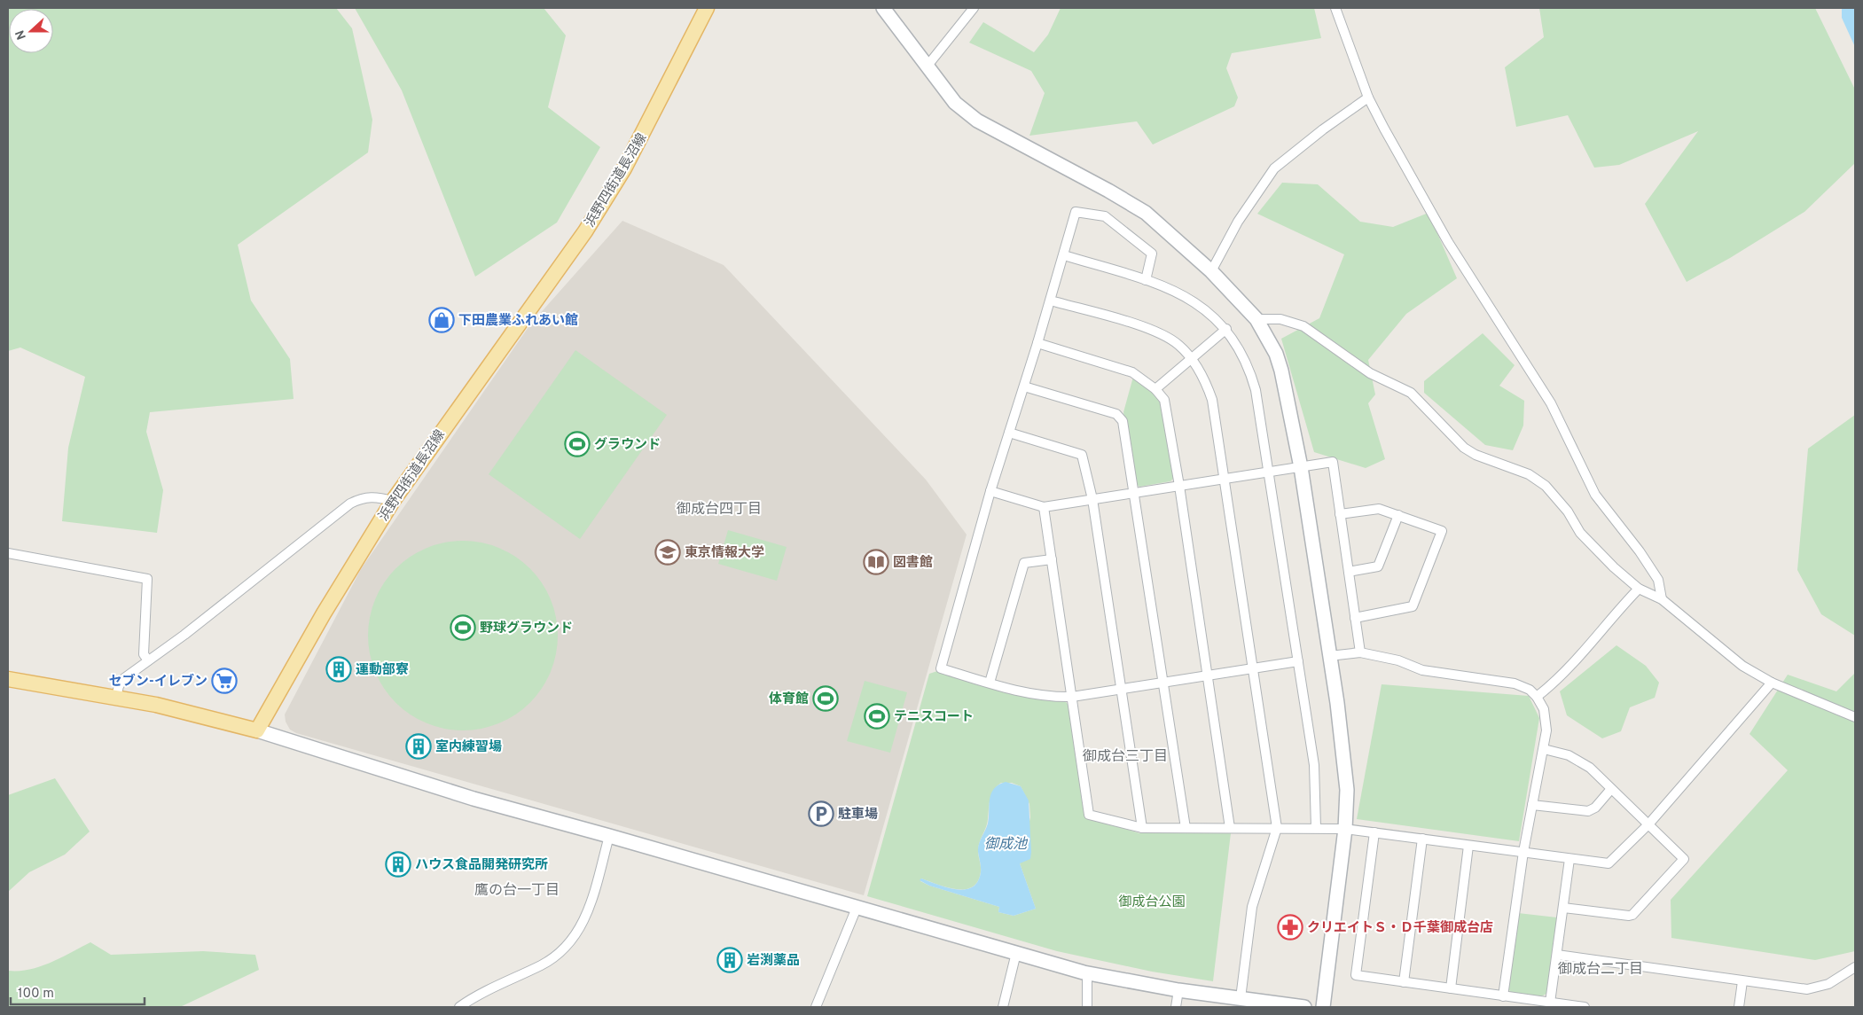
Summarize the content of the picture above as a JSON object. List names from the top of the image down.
{
  "streets": {
    "main road": ["浜野四街道長沼線"]
  },
  "districts": [
    "御成台四丁目",
    "御成台三丁目",
    "鷹の台一丁目",
    "御成台二丁目"
  ],
  "water": ["御成池"],
  "parks": ["御成台公園"],
  "places": {
    "shop": ["下田農業ふれあい館"],
    "sports": [
      "グラウンド",
      "野球グラウンド",
      "体育館",
      "テニスコート"
    ],
    "school or university": ["東京情報大学"],
    "library": ["図書館"],
    "building": [
      "運動部寮",
      "室内練習場",
      "ハウス食品開発研究所",
      "岩渕薬品"
    ],
    "supermarket": ["セブン-イレブン"],
    "parking": ["駐車場"],
    "pharmacy": ["クリエイトＳ・Ｄ千葉御成台店"]
  },
  "scale_bar": "100 m",
  "north": "left"
}
